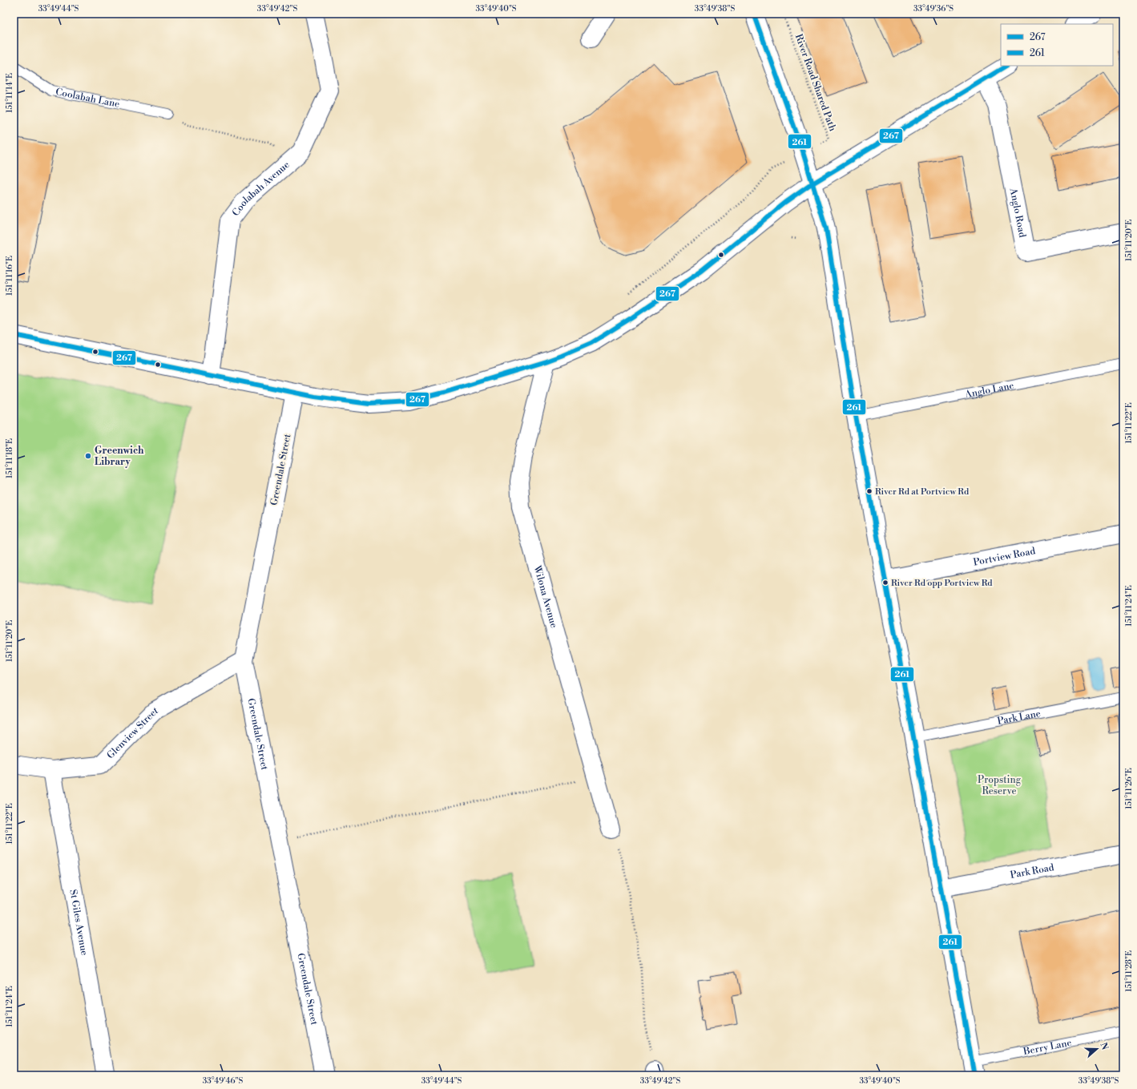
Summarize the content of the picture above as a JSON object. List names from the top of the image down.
{
  "streets": {
    "street": [
      "Coolabah Avenue",
      "Anglo Road",
      "Greendale Street",
      "Portview Road",
      "Wilona Avenue",
      "Glenview Street",
      "Park Road",
      "St Giles Avenue"
    ],
    "lane": [
      "Coolabah Lane",
      "Anglo Lane",
      "Park Lane",
      "Berry Lane"
    ],
    "path": ["River Road Shared Path"]
  },
  "crossings": [
    ["Greendale Street", "Glenview Street"],
    ["Glenview Street", "St Giles Avenue"]
  ],
  "parks": ["Propsting Reserve"],
  "places": ["Greenwich Library", "River Rd at Portview Rd", "River Rd opp Portview Rd"],
  "lines": ["transit line 261", "transit line 267"],
  "legend": ["267", "261"],
  "north": "right",
  "coordinates": [
    "33°49'44\"S",
    "33°49'42\"S",
    "33°49'40\"S",
    "33°49'38\"S",
    "33°49'36\"S",
    "151°11'14\"E",
    "151°11'20\"E",
    "151°11'16\"E",
    "151°11'22\"E",
    "151°11'18\"E",
    "151°11'24\"E",
    "151°11'26\"E",
    "151°11'28\"E",
    "33°49'46\"S"
  ]
}
